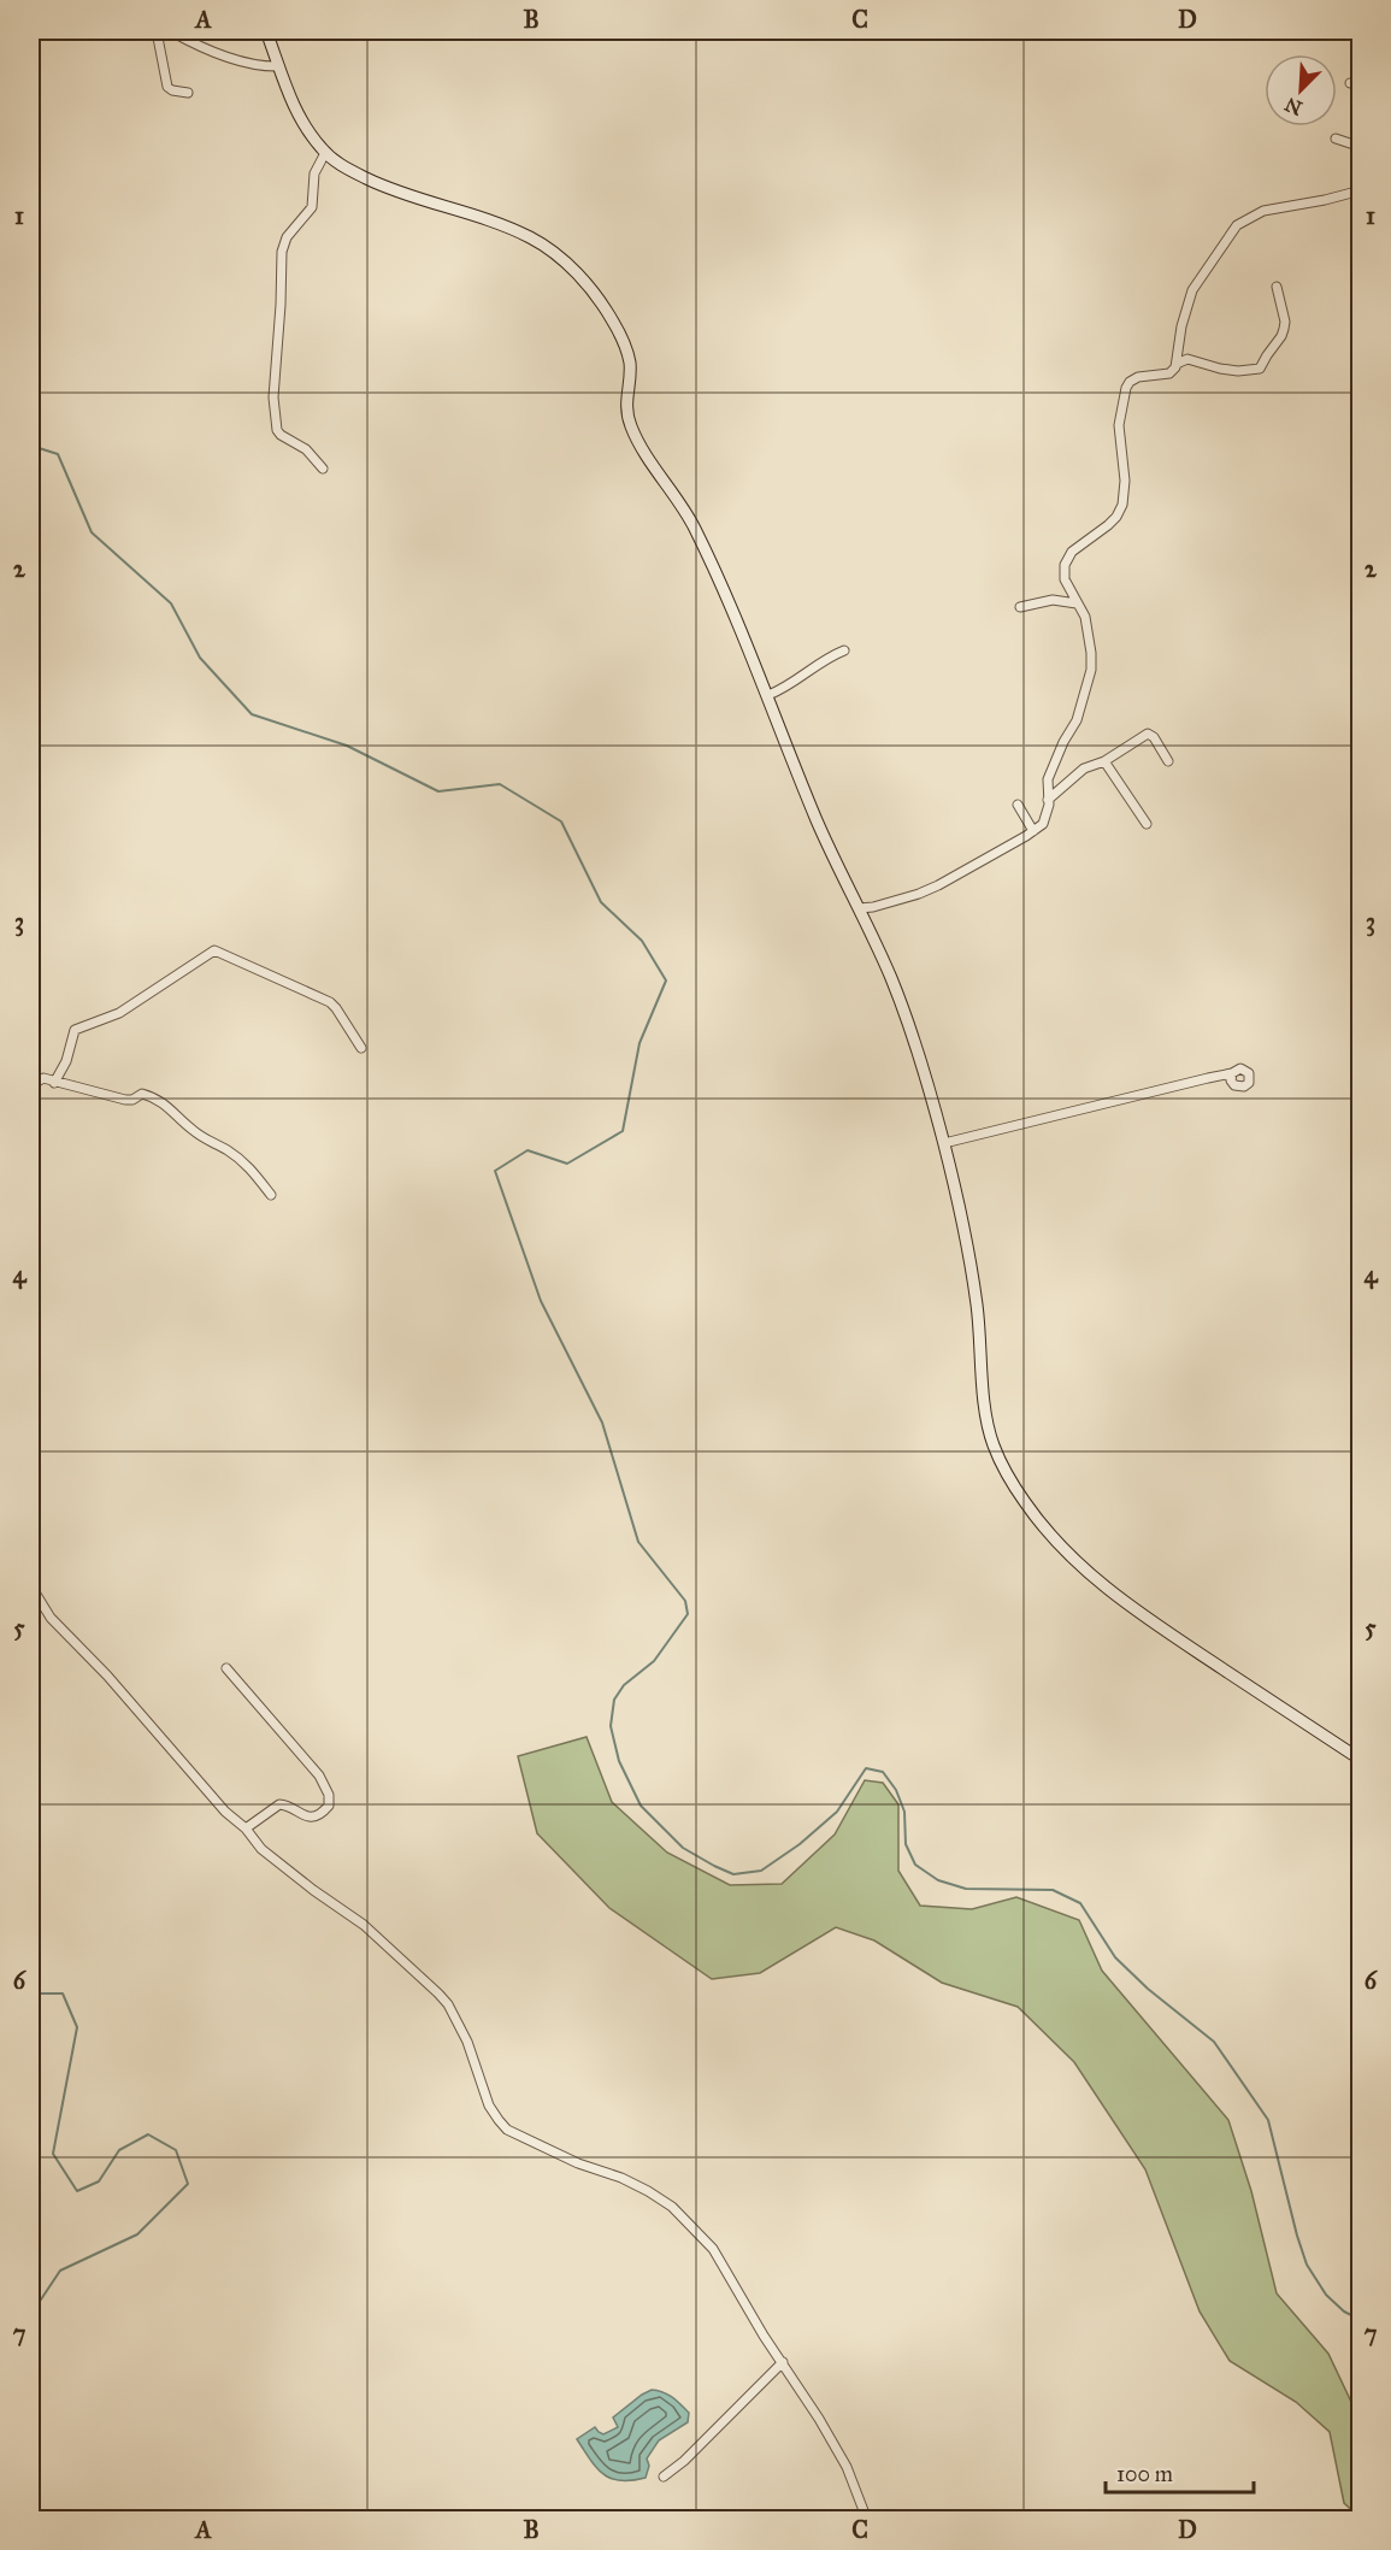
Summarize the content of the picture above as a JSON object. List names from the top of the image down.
{
  "scale_bar": "100 m",
  "north": "bottom left",
  "grid": {
    "columns": [
      "A",
      "B",
      "C",
      "D"
    ],
    "rows": [
      "1",
      "2",
      "3",
      "4",
      "5",
      "6",
      "7"
    ]
  }
}
